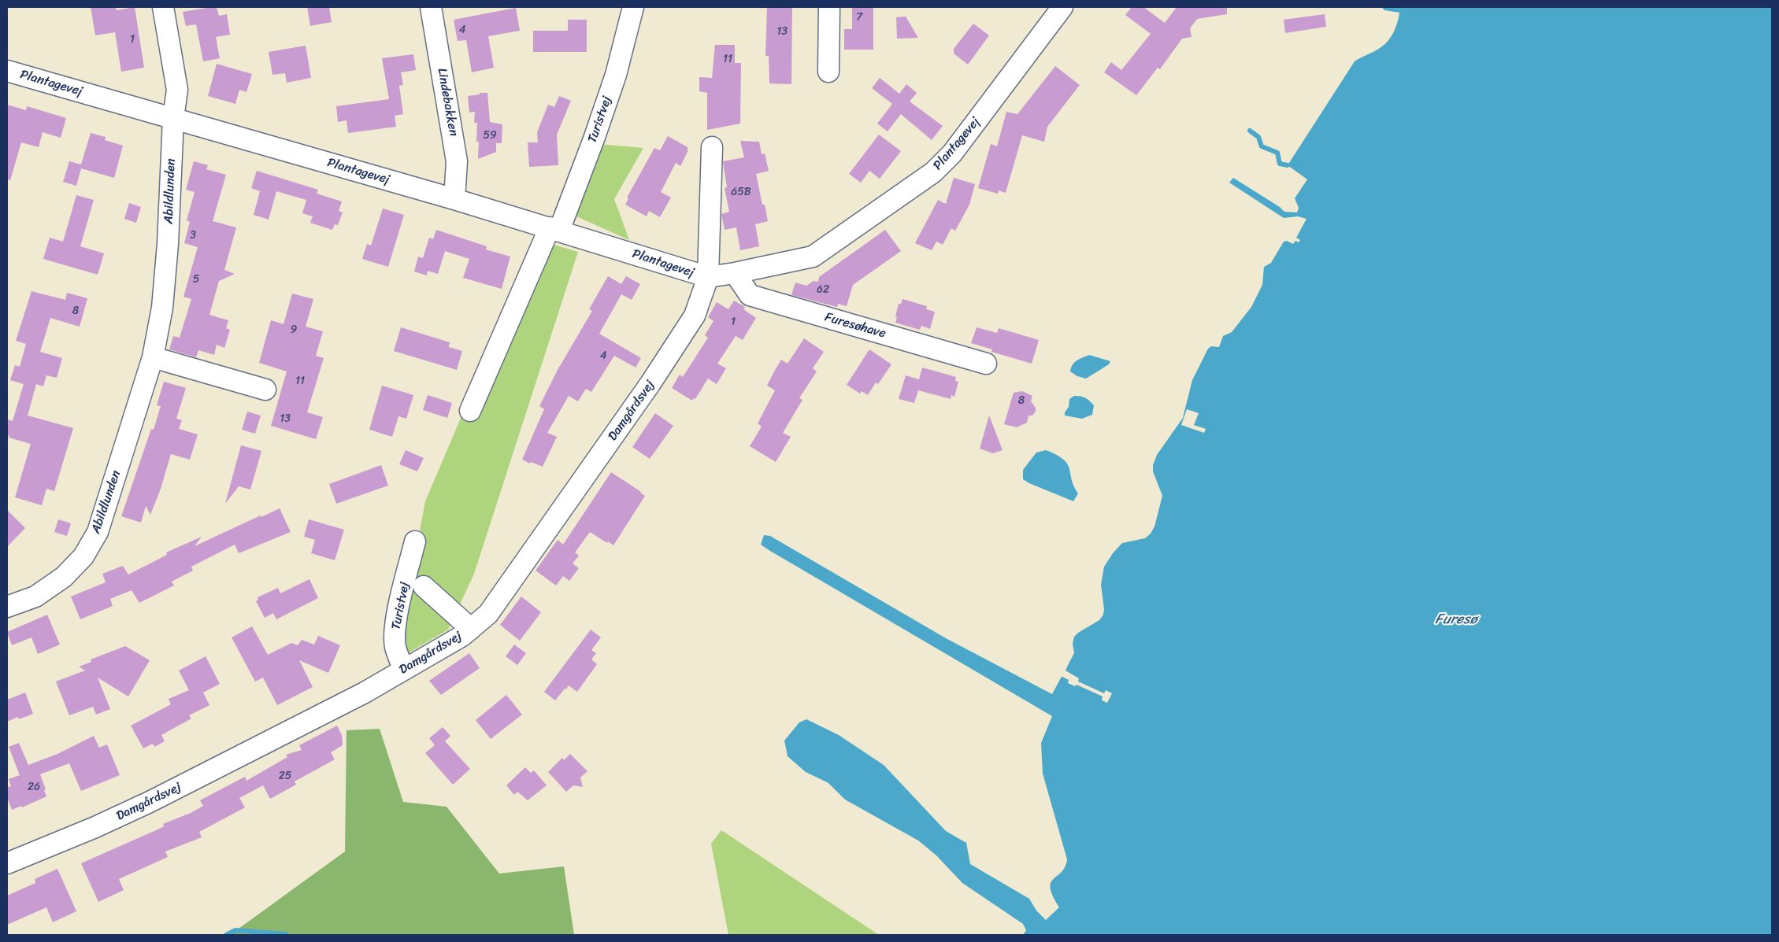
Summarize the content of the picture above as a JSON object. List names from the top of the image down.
{
  "streets": {
    "street": [
      "Plantagevej",
      "Lindebakken",
      "Turistvej",
      "Abildlunden",
      "Furesøhave",
      "Damgårdsvej"
    ]
  },
  "crossings": [
    ["Plantagevej", "Lindebakken"],
    ["Plantagevej", "Turistvej"],
    ["Plantagevej", "Abildlunden"],
    ["Plantagevej", "Furesøhave"],
    ["Plantagevej", "Damgårdsvej"],
    ["Turistvej", "Damgårdsvej"]
  ],
  "water": ["Furesø"],
  "house_numbers": [
    "7",
    "4",
    "13",
    "1",
    "11",
    "59",
    "65B",
    "3",
    "5",
    "62",
    "8",
    "1",
    "9",
    "4",
    "11",
    "8",
    "13",
    "25",
    "26"
  ]
}
